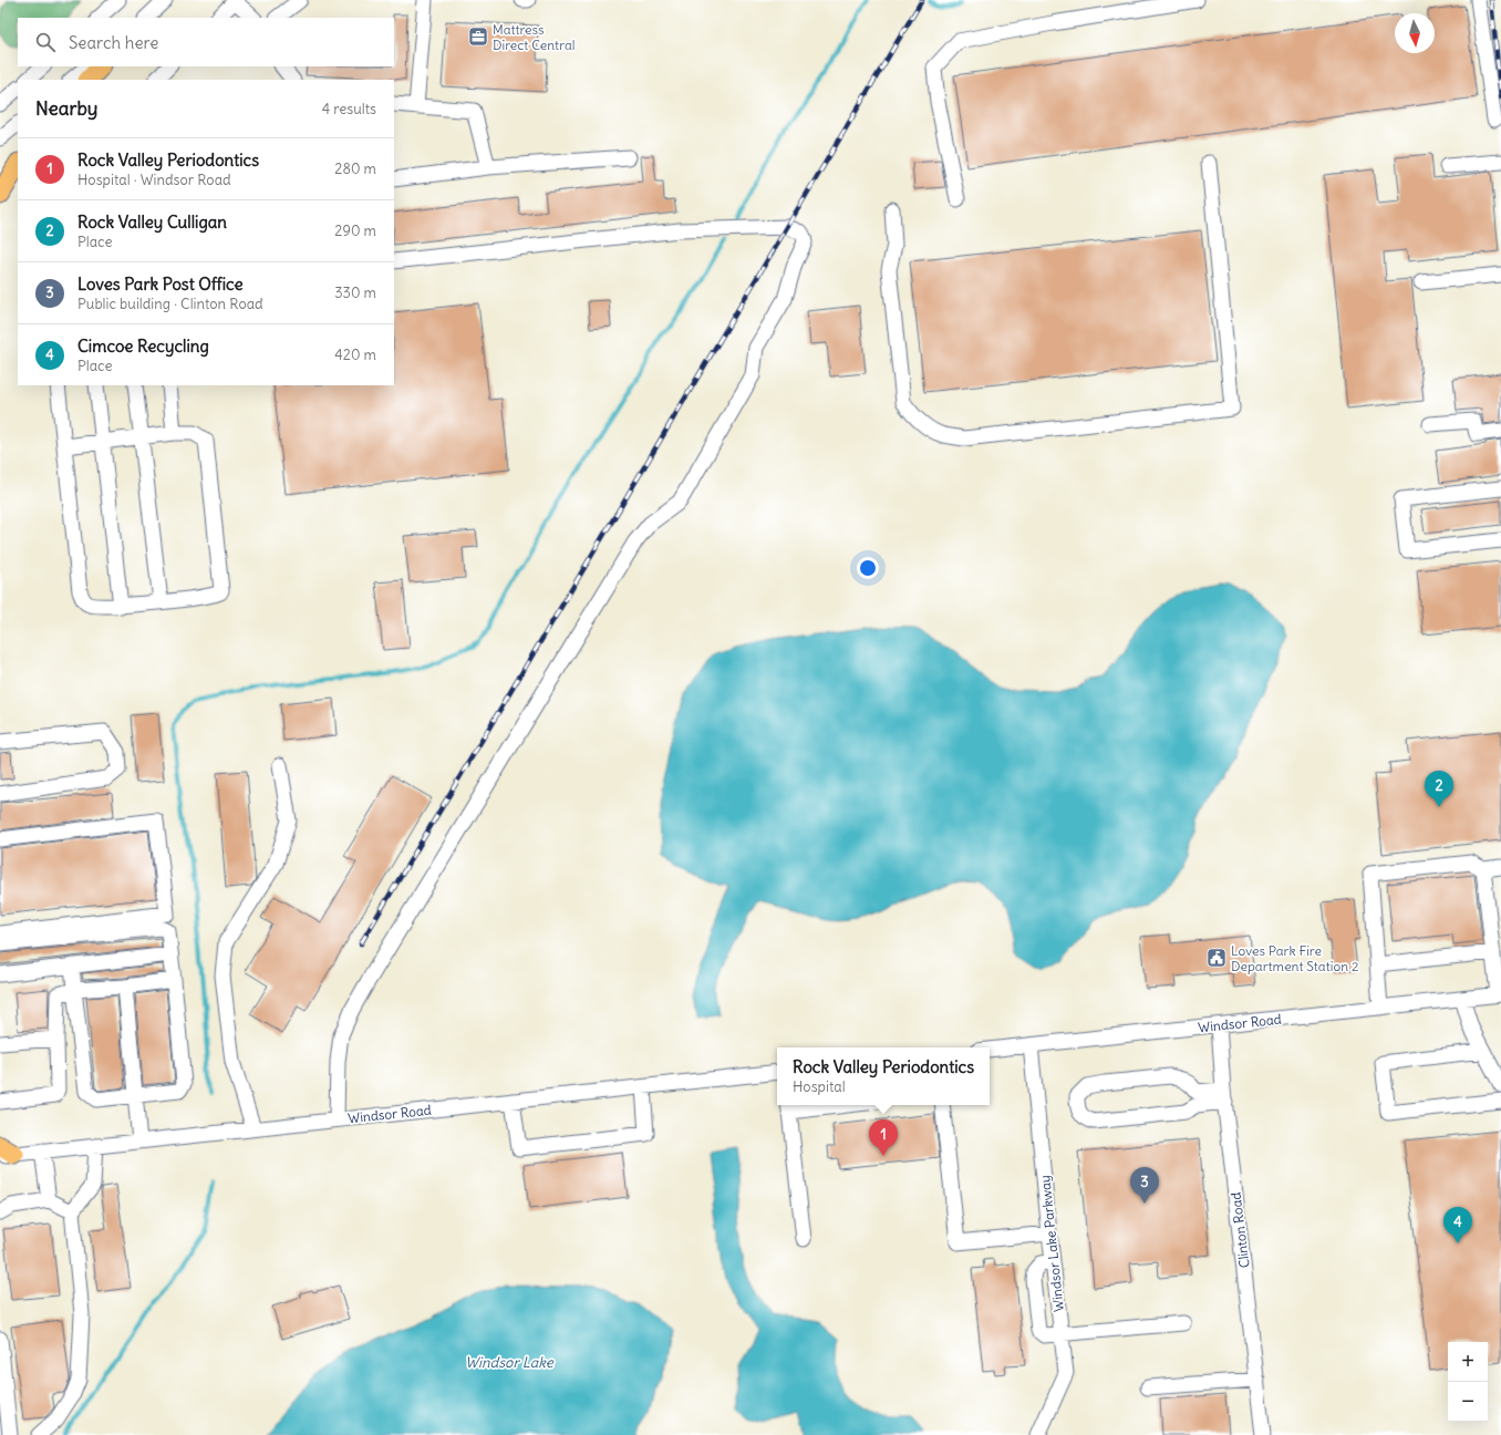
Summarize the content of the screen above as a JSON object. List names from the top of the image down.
{
  "streets": {
    "street": ["Windsor Road", "Clinton Road", "Windsor Lake Parkway"]
  },
  "crossings": [
    ["Windsor Road", "Clinton Road"],
    ["Windsor Road", "Windsor Lake Parkway"]
  ],
  "water": ["Windsor Lake"],
  "places": {
    "office": ["Mattress Direct Central"],
    "public building": ["Loves Park Fire Department Station 2"]
  },
  "north": "bottom",
  "page": {
    "search": "Search here",
    "heading": ["Nearby", "4 results"],
    "list": [
      {
        "mark": "1",
        "name": "Rock Valley Periodontics",
        "note": "Hospital · Windsor Road",
        "value": "280 m"
      },
      {
        "mark": "2",
        "name": "Rock Valley Culligan",
        "note": "Place",
        "value": "290 m"
      },
      {
        "mark": "3",
        "name": "Loves Park Post Office",
        "note": "Public building · Clinton Road",
        "value": "330 m"
      },
      {
        "mark": "4",
        "name": "Cimcoe Recycling",
        "note": "Place",
        "value": "420 m"
      }
    ],
    "pins": [
      "2",
      "1",
      "3",
      "4"
    ],
    "popup": ["Rock Valley Periodontics", "Hospital"],
    "map_buttons": ["+", "−"]
  }
}
